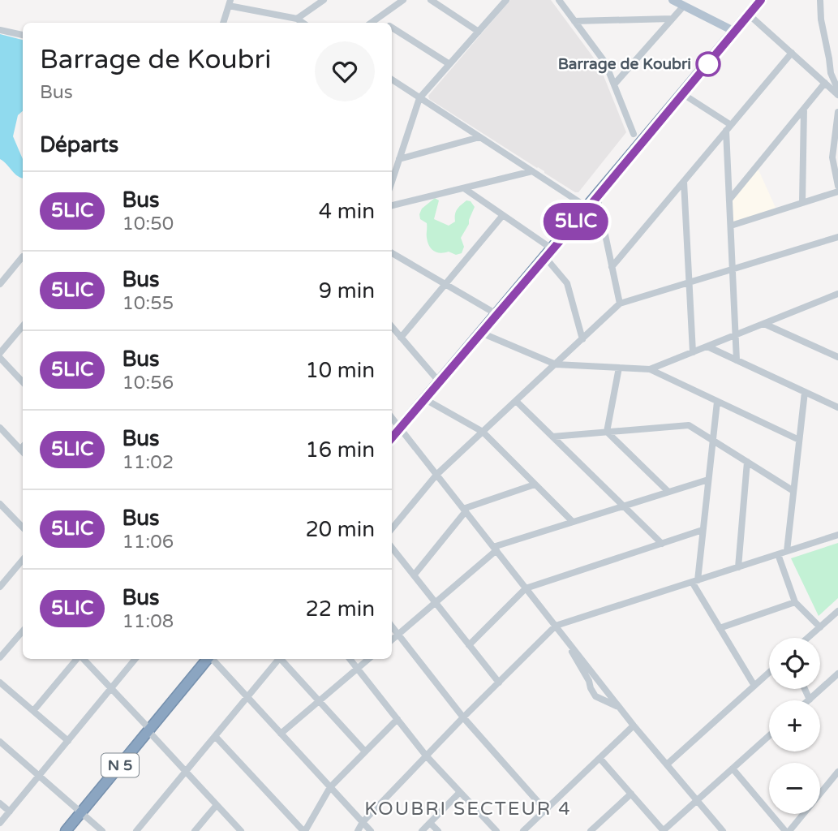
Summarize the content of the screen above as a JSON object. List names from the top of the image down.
{
  "streets": {
    "highway": ["N 5"]
  },
  "districts": ["KOUBRI SECTEUR 4"],
  "places": ["Barrage de Koubri"],
  "lines": ["bus line 5LIC"],
  "page": {
    "on_map": "5LIC",
    "heading": [
      ["Barrage de Koubri", "Bus"],
      "Départs"
    ],
    "list": [
      {
        "mark": "5LIC",
        "name": "Bus",
        "note": "10:50",
        "value": "4 min"
      },
      {
        "mark": "5LIC",
        "name": "Bus",
        "note": "10:55",
        "value": "9 min"
      },
      {
        "mark": "5LIC",
        "name": "Bus",
        "note": "10:56",
        "value": "10 min"
      },
      {
        "mark": "5LIC",
        "name": "Bus",
        "note": "11:02",
        "value": "16 min"
      },
      {
        "mark": "5LIC",
        "name": "Bus",
        "note": "11:06",
        "value": "20 min"
      },
      {
        "mark": "5LIC",
        "name": "Bus",
        "note": "11:08",
        "value": "22 min"
      }
    ],
    "map_buttons": ["+", "−"]
  }
}
